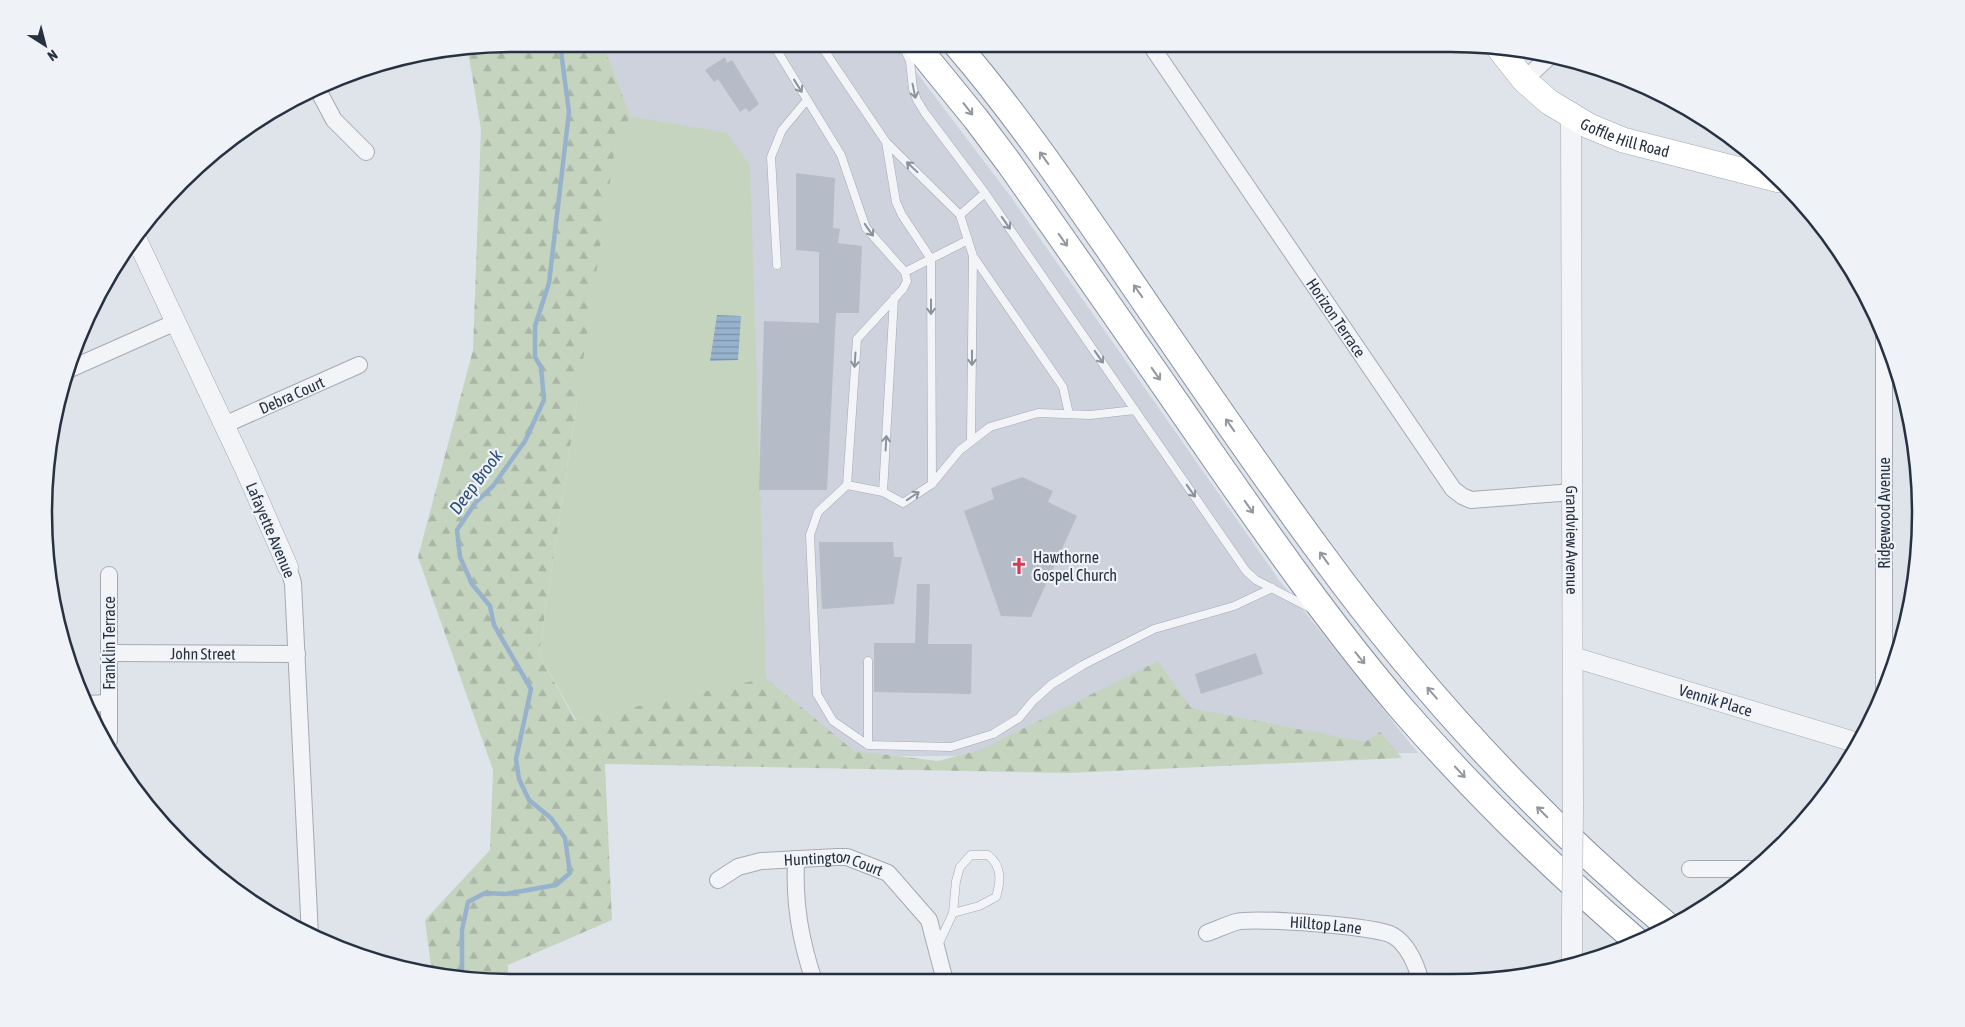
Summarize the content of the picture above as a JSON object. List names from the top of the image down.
{
  "streets": {
    "main road": ["Goffle Hill Road"],
    "street": [
      "Horizon Terrace",
      "Debra Court",
      "Ridgewood Avenue",
      "Lafayette Avenue",
      "Grandview Avenue",
      "Franklin Terrace",
      "John Street",
      "Vennik Place",
      "Huntington Court",
      "Hilltop Lane"
    ]
  },
  "crossings": [
    ["Goffle Hill Road", "Grandview Avenue"],
    ["Horizon Terrace", "Grandview Avenue"],
    ["Debra Court", "Lafayette Avenue"],
    ["Lafayette Avenue", "John Street"],
    ["Grandview Avenue", "Vennik Place"],
    ["Franklin Terrace", "John Street"]
  ],
  "water": ["Deep Brook"],
  "places": {
    "church": ["Hawthorne Gospel Church"]
  },
  "north": "bottom right"
}
